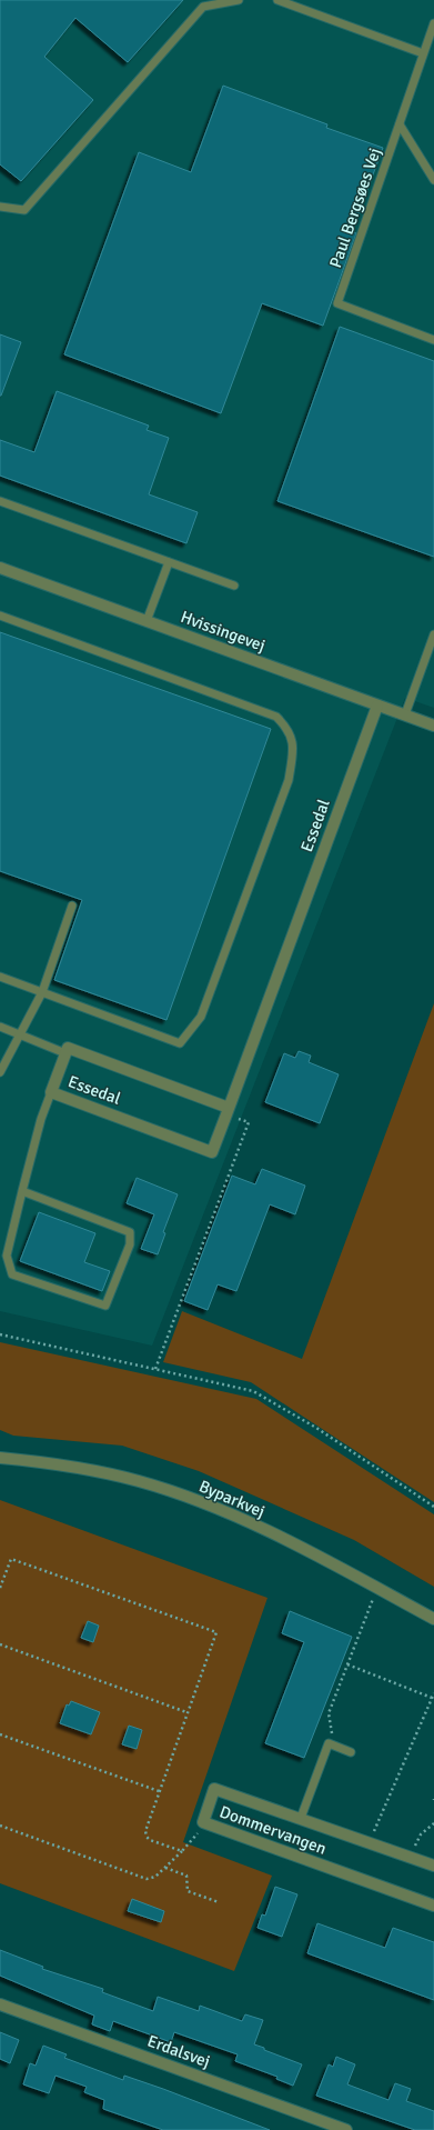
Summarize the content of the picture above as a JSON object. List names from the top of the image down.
{
  "streets": {
    "street": [
      "Hvissingevej",
      "Essedal",
      "Byparkvej",
      "Dommervangen",
      "Erdalsvej"
    ],
    "lane": ["Paul Bergsøes Vej"]
  },
  "crossings": [
    ["Hvissingevej", "Essedal"]
  ]
}
